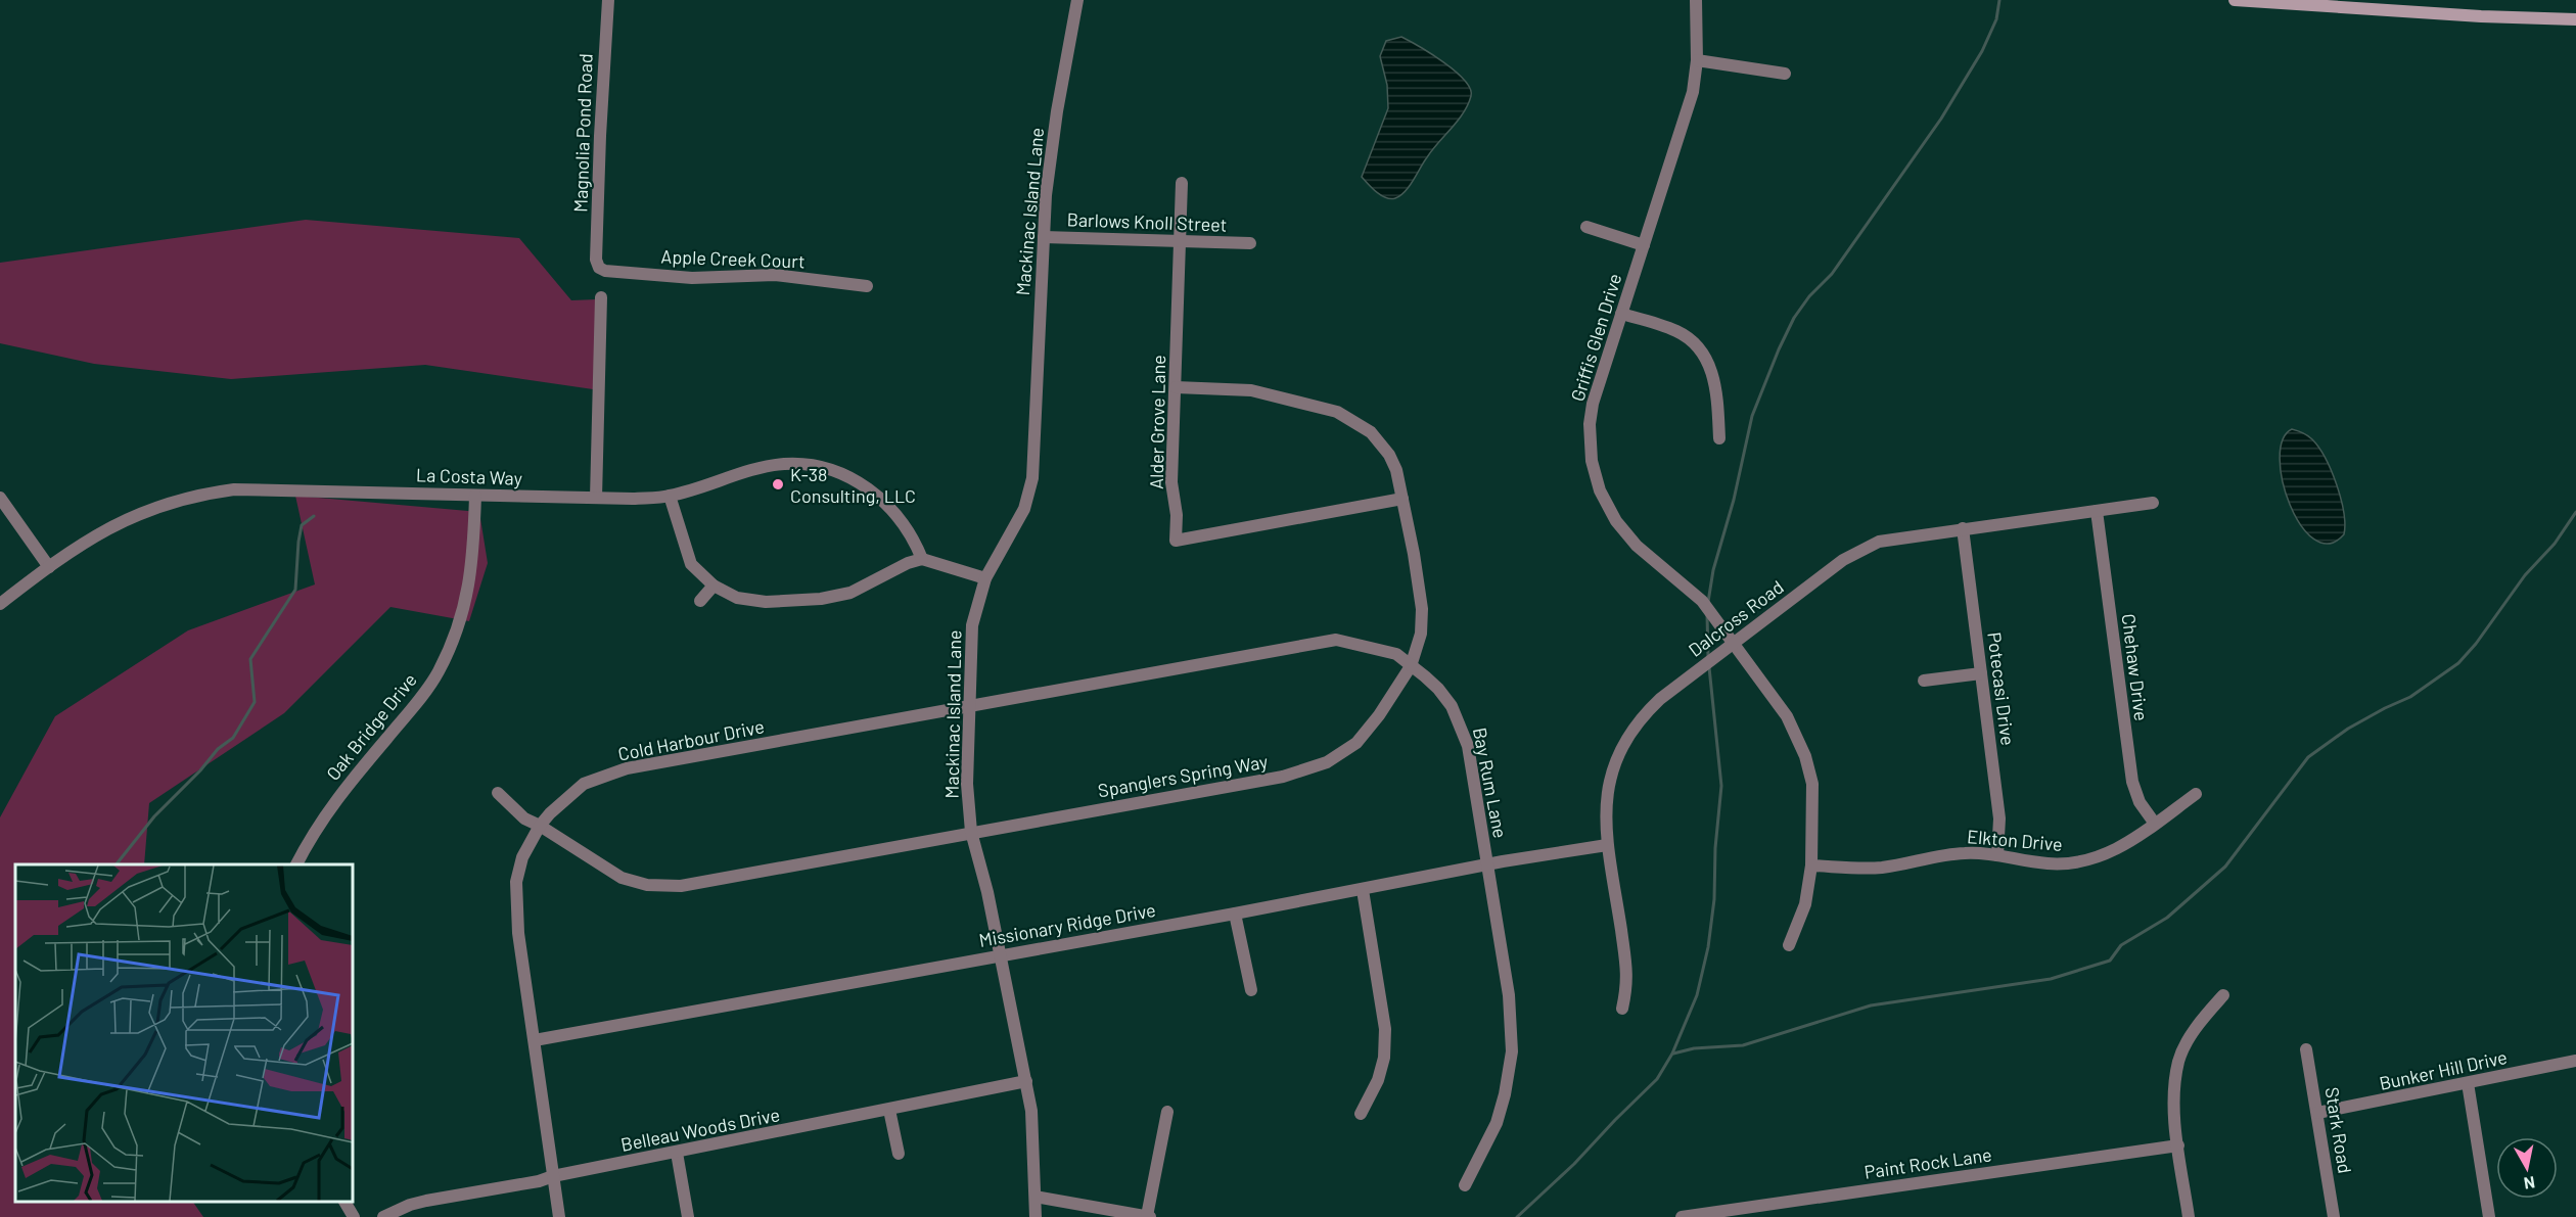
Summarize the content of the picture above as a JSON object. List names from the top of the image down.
{
  "streets": {
    "street": [
      "Magnolia Pond Road",
      "Mackinac Island Lane",
      "Barlows Knoll Street",
      "Apple Creek Court",
      "Griffis Glen Drive",
      "Alder Grove Lane",
      "La Costa Way",
      "Dalcross Road",
      "Chehaw Drive",
      "Potecasi Drive",
      "Oak Bridge Drive",
      "Cold Harbour Drive",
      "Spanglers Spring Way",
      "Bay Rum Lane",
      "Elkton Drive",
      "Missionary Ridge Drive",
      "Bunker Hill Drive",
      "Belleau Woods Drive",
      "Stark Road",
      "Paint Rock Lane"
    ]
  },
  "crossings": [
    ["Magnolia Pond Road", "Apple Creek Court"],
    ["Mackinac Island Lane", "Barlows Knoll Street"],
    ["Mackinac Island Lane", "Cold Harbour Drive"],
    ["Mackinac Island Lane", "Spanglers Spring Way"],
    ["Mackinac Island Lane", "Bay Rum Lane"],
    ["Mackinac Island Lane", "Missionary Ridge Drive"],
    ["Mackinac Island Lane", "Belleau Woods Drive"],
    ["Barlows Knoll Street", "Alder Grove Lane"],
    ["Griffis Glen Drive", "Dalcross Road"],
    ["Griffis Glen Drive", "Elkton Drive"],
    ["Alder Grove Lane", "Spanglers Spring Way"],
    ["La Costa Way", "Oak Bridge Drive"],
    ["Dalcross Road", "Chehaw Drive"],
    ["Dalcross Road", "Potecasi Drive"],
    ["Dalcross Road", "Missionary Ridge Drive"],
    ["Chehaw Drive", "Elkton Drive"],
    ["Potecasi Drive", "Elkton Drive"],
    ["Cold Harbour Drive", "Spanglers Spring Way"],
    ["Cold Harbour Drive", "Bay Rum Lane"],
    ["Cold Harbour Drive", "Missionary Ridge Drive"],
    ["Cold Harbour Drive", "Belleau Woods Drive"],
    ["Spanglers Spring Way", "Bay Rum Lane"],
    ["Bay Rum Lane", "Missionary Ridge Drive"],
    ["Bunker Hill Drive", "Stark Road"]
  ],
  "places": ["K-38 Consulting, LLC"],
  "north": "bottom"
}
